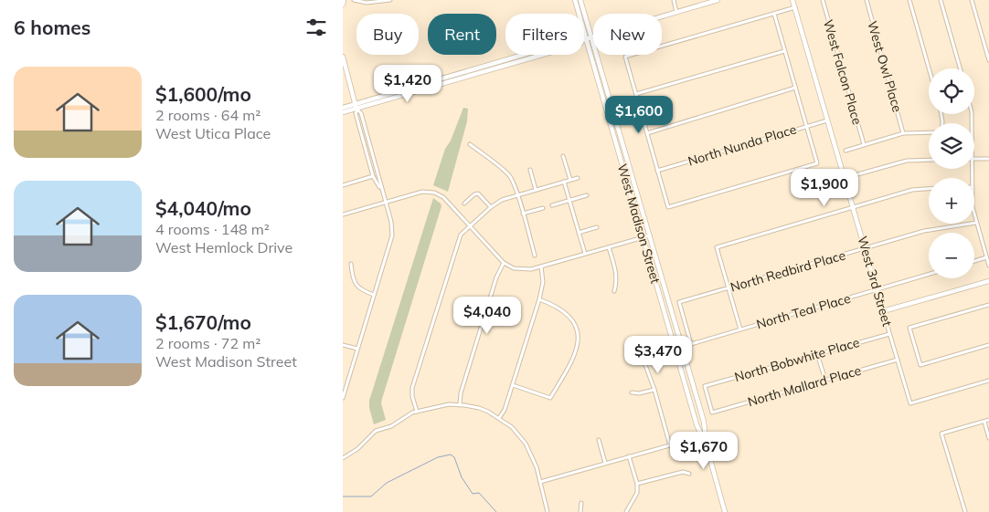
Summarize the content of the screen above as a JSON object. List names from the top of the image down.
{
  "streets": {
    "street": [
      "West Owl Place",
      "West Falcon Place",
      "North Nunda Place",
      "West Madison Street",
      "North Redbird Place",
      "West 3rd Street",
      "North Teal Place",
      "North Bobwhite Place",
      "North Mallard Place"
    ]
  },
  "crossings": [
    ["North Nunda Place", "West 3rd Street"],
    ["North Redbird Place", "West 3rd Street"],
    ["North Redbird Place", "North Teal Place"],
    ["West 3rd Street", "North Teal Place"],
    ["West 3rd Street", "North Bobwhite Place"],
    ["West 3rd Street", "North Mallard Place"],
    ["North Bobwhite Place", "North Mallard Place"]
  ],
  "page": {
    "heading": "6 homes",
    "chip": [
      "Buy",
      "Rent",
      "Filters",
      "New"
    ],
    "list": [
      {
        "name": "$1,600/mo",
        "note": "2 rooms · 64 m² · West Utica Place"
      },
      {
        "name": "$4,040/mo",
        "note": "4 rooms · 148 m² · West Hemlock Drive"
      },
      {
        "name": "$1,670/mo",
        "note": "2 rooms · 72 m² · West Madison Street"
      }
    ],
    "price": [
      "$1,420",
      "$1,600",
      "$1,900",
      "$4,040",
      "$3,470",
      "$1,670"
    ],
    "map_buttons": ["+", "−"]
  }
}
